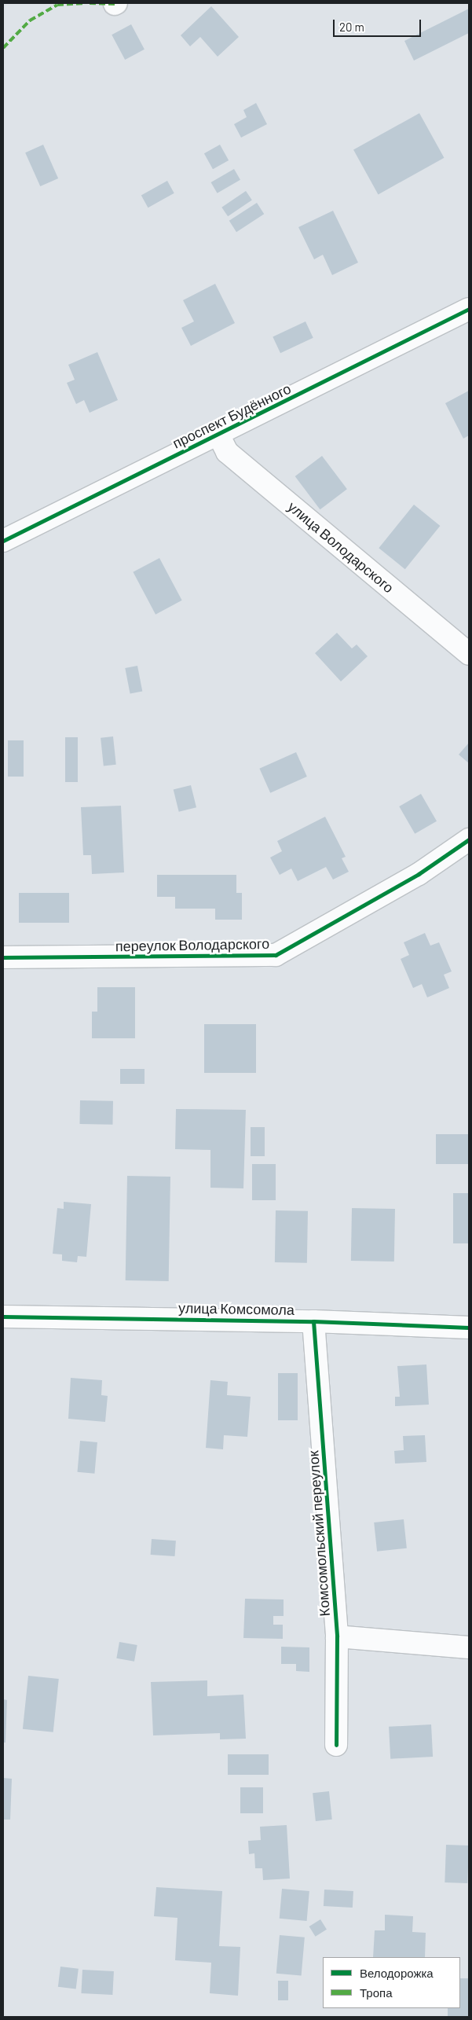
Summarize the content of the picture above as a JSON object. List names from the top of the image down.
{
  "streets": {
    "street": [
      "проспект Будённого",
      "улица Володарского",
      "переулок Володарского",
      "улица Комсомола",
      "Комсомольский переулок"
    ]
  },
  "crossings": [
    ["проспект Будённого", "улица Володарского"],
    ["улица Комсомола", "Комсомольский переулок"]
  ],
  "legend": ["Велодорожка", "Тропа"],
  "scale_bar": "20 m"
}
